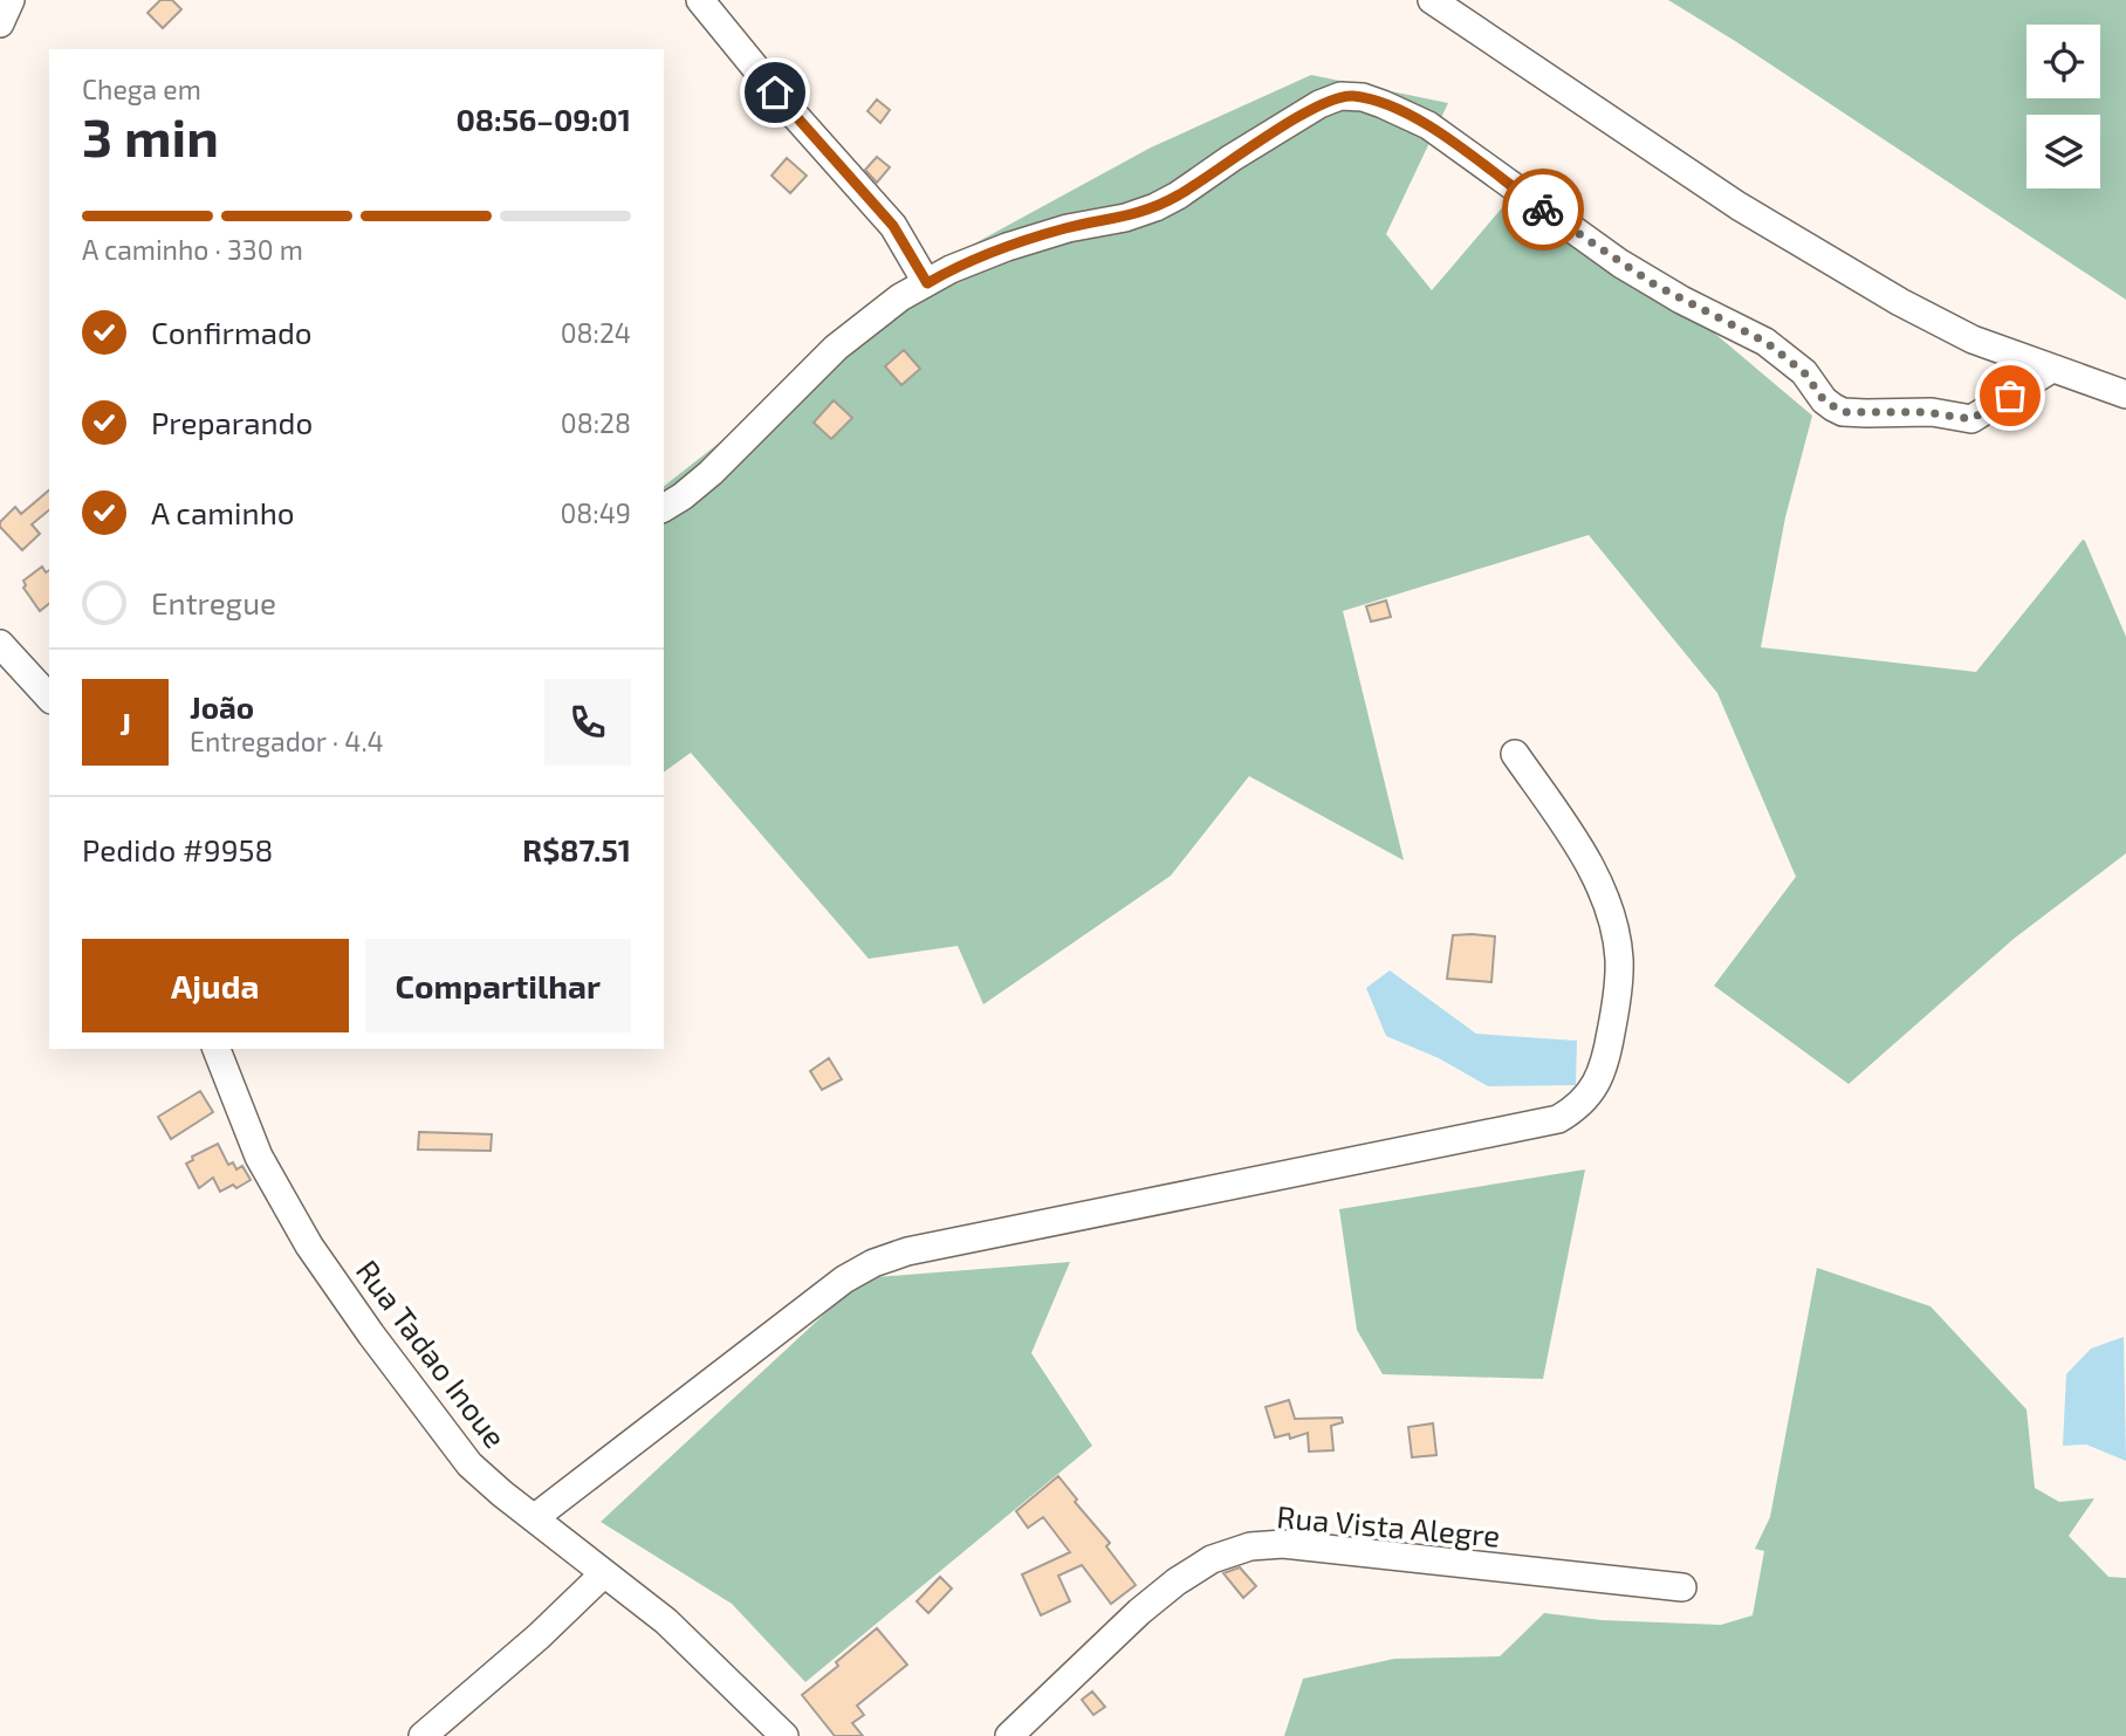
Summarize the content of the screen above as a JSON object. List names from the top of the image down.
{
  "streets": {
    "street": ["Rua Tadao Inoue", "Rua Vista Alegre"]
  },
  "page": {
    "heading": ["3 min", "Chega em", "08:56–09:01"],
    "panel": [
      "João",
      "Entregador · 4.4",
      "Pedido #9958",
      "R$87.51"
    ],
    "bar": "A caminho · 330 m",
    "list": [
      ["Confirmado", "08:24"],
      ["Preparando", "08:28"],
      ["A caminho", "08:49"],
      "Entregue"
    ],
    "round": "J",
    "buttons": ["Ajuda", "Compartilhar"]
  }
}
